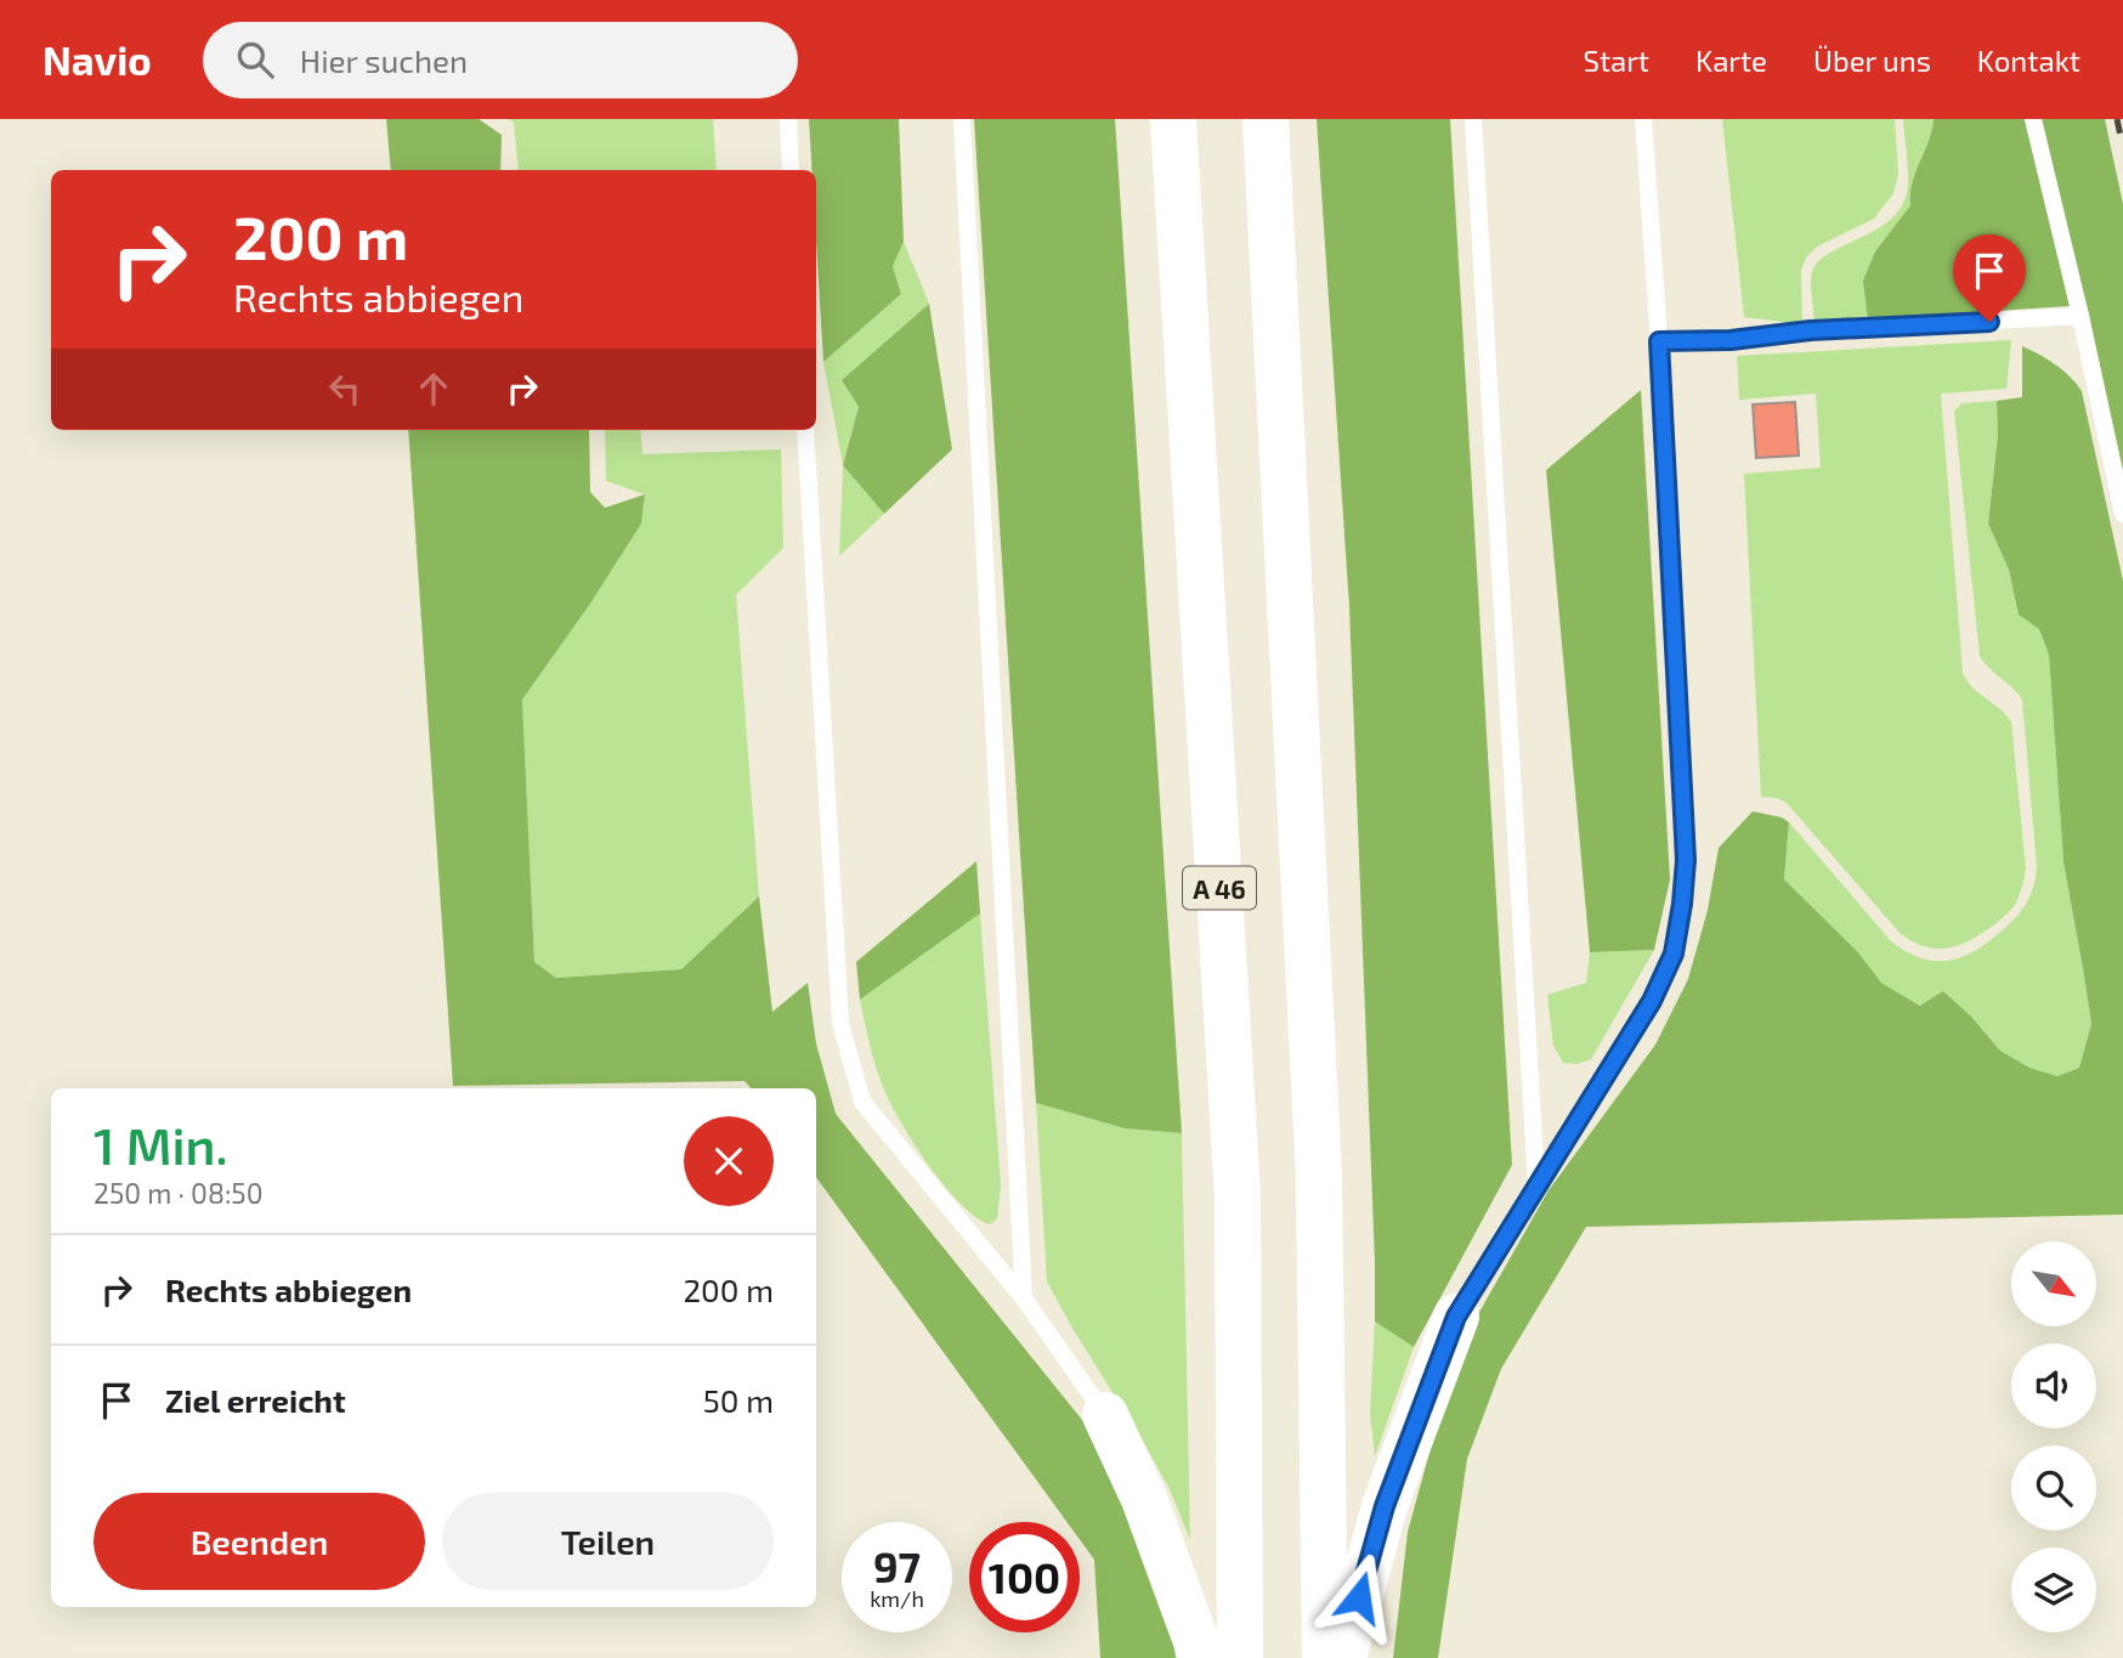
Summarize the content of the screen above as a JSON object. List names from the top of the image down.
{
  "streets": {
    "highway": ["A 46"]
  },
  "north": "bottom right",
  "page": {
    "header": "Navio",
    "search": "Hier suchen",
    "nav": [
      "Start",
      "Karte",
      "Über uns",
      "Kontakt"
    ],
    "turn": ["200 m", "Rechts abbiegen"],
    "heading": ["1 Min.", "250 m · 08:50"],
    "list": [
      {
        "name": "Rechts abbiegen",
        "value": "200 m"
      },
      {
        "name": "Ziel erreicht",
        "value": "50 m"
      }
    ],
    "buttons": ["Beenden", "Teilen"],
    "speed": "97 km/h",
    "limit": "100"
  }
}
